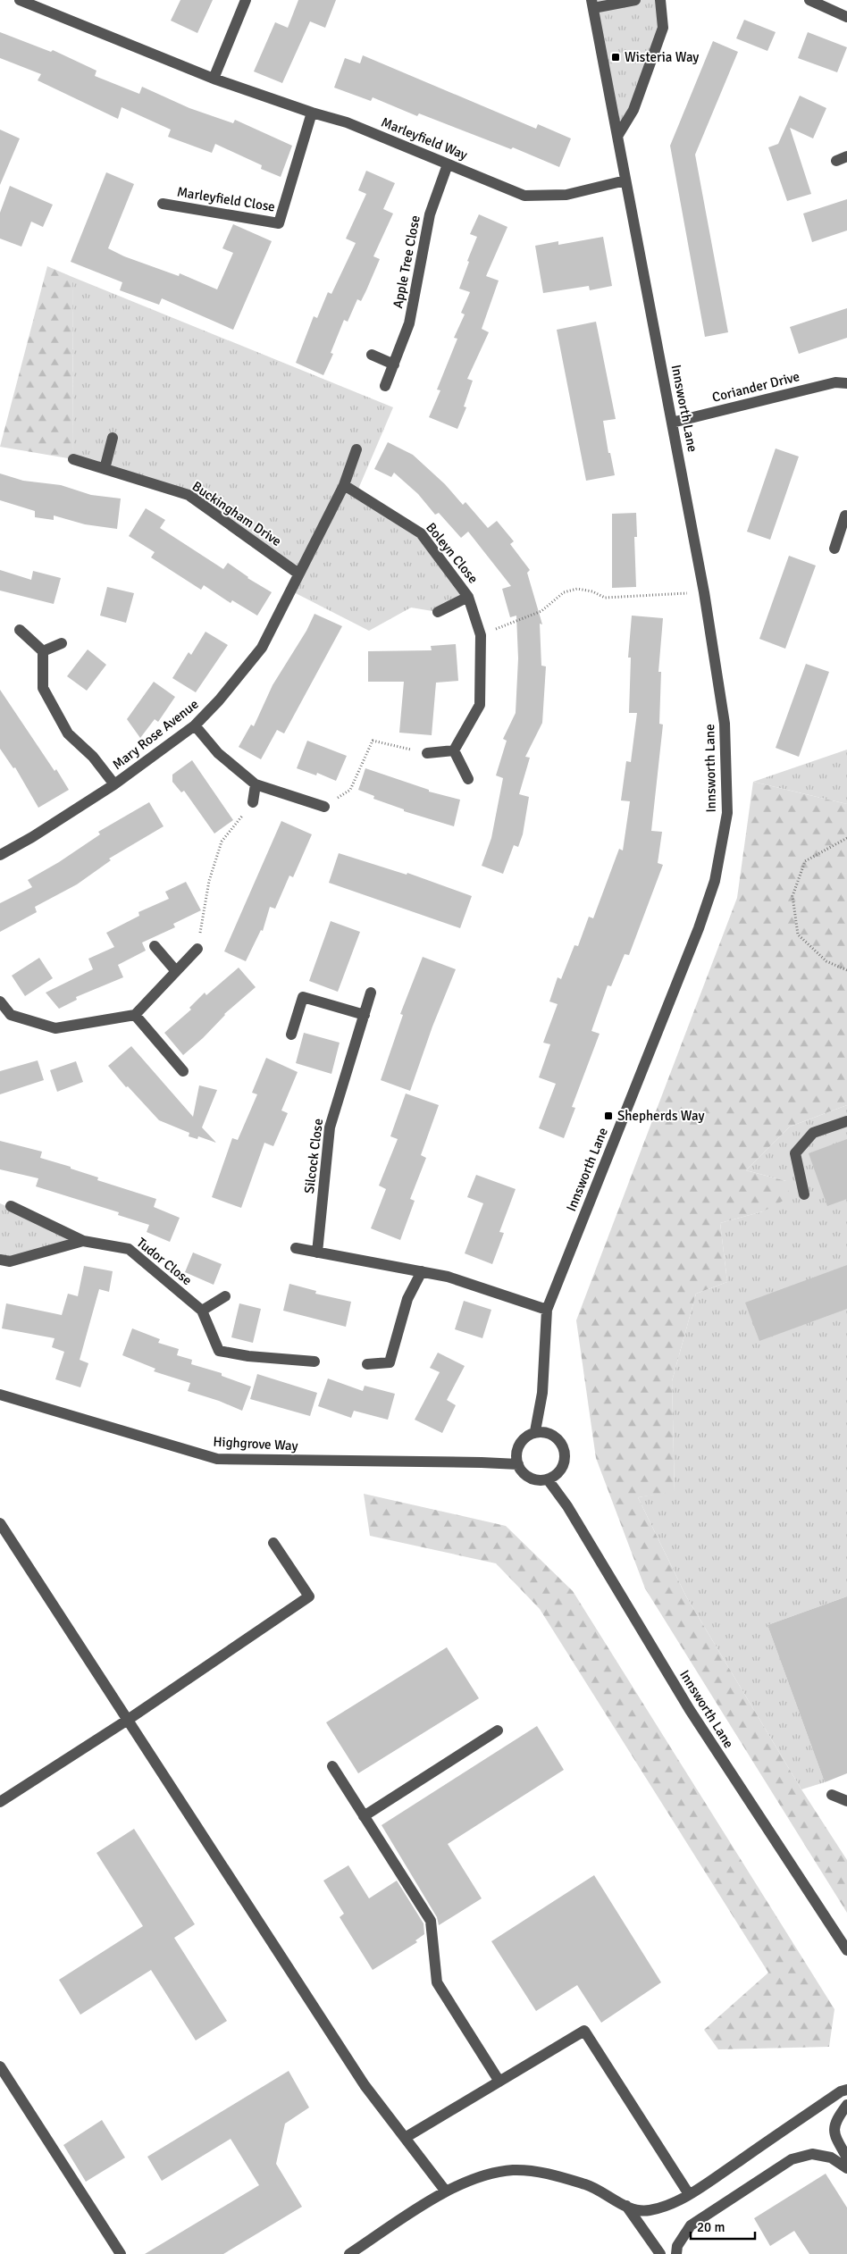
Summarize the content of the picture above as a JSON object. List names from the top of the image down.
{
  "streets": {
    "street": [
      "Marleyfield Way",
      "Marleyfield Close",
      "Apple Tree Close",
      "Coriander Drive",
      "Innsworth Lane",
      "Buckingham Drive",
      "Boleyn Close",
      "Mary Rose Avenue",
      "Silcock Close",
      "Tudor Close",
      "Highgrove Way"
    ]
  },
  "crossings": [
    ["Marleyfield Way", "Marleyfield Close"],
    ["Marleyfield Way", "Apple Tree Close"],
    ["Marleyfield Way", "Innsworth Lane"],
    ["Coriander Drive", "Innsworth Lane"],
    ["Innsworth Lane", "Highgrove Way"],
    ["Buckingham Drive", "Mary Rose Avenue"],
    ["Boleyn Close", "Mary Rose Avenue"]
  ],
  "places": {
    "transit": ["Wisteria Way", "Shepherds Way"]
  },
  "scale_bar": "20 m"
}
